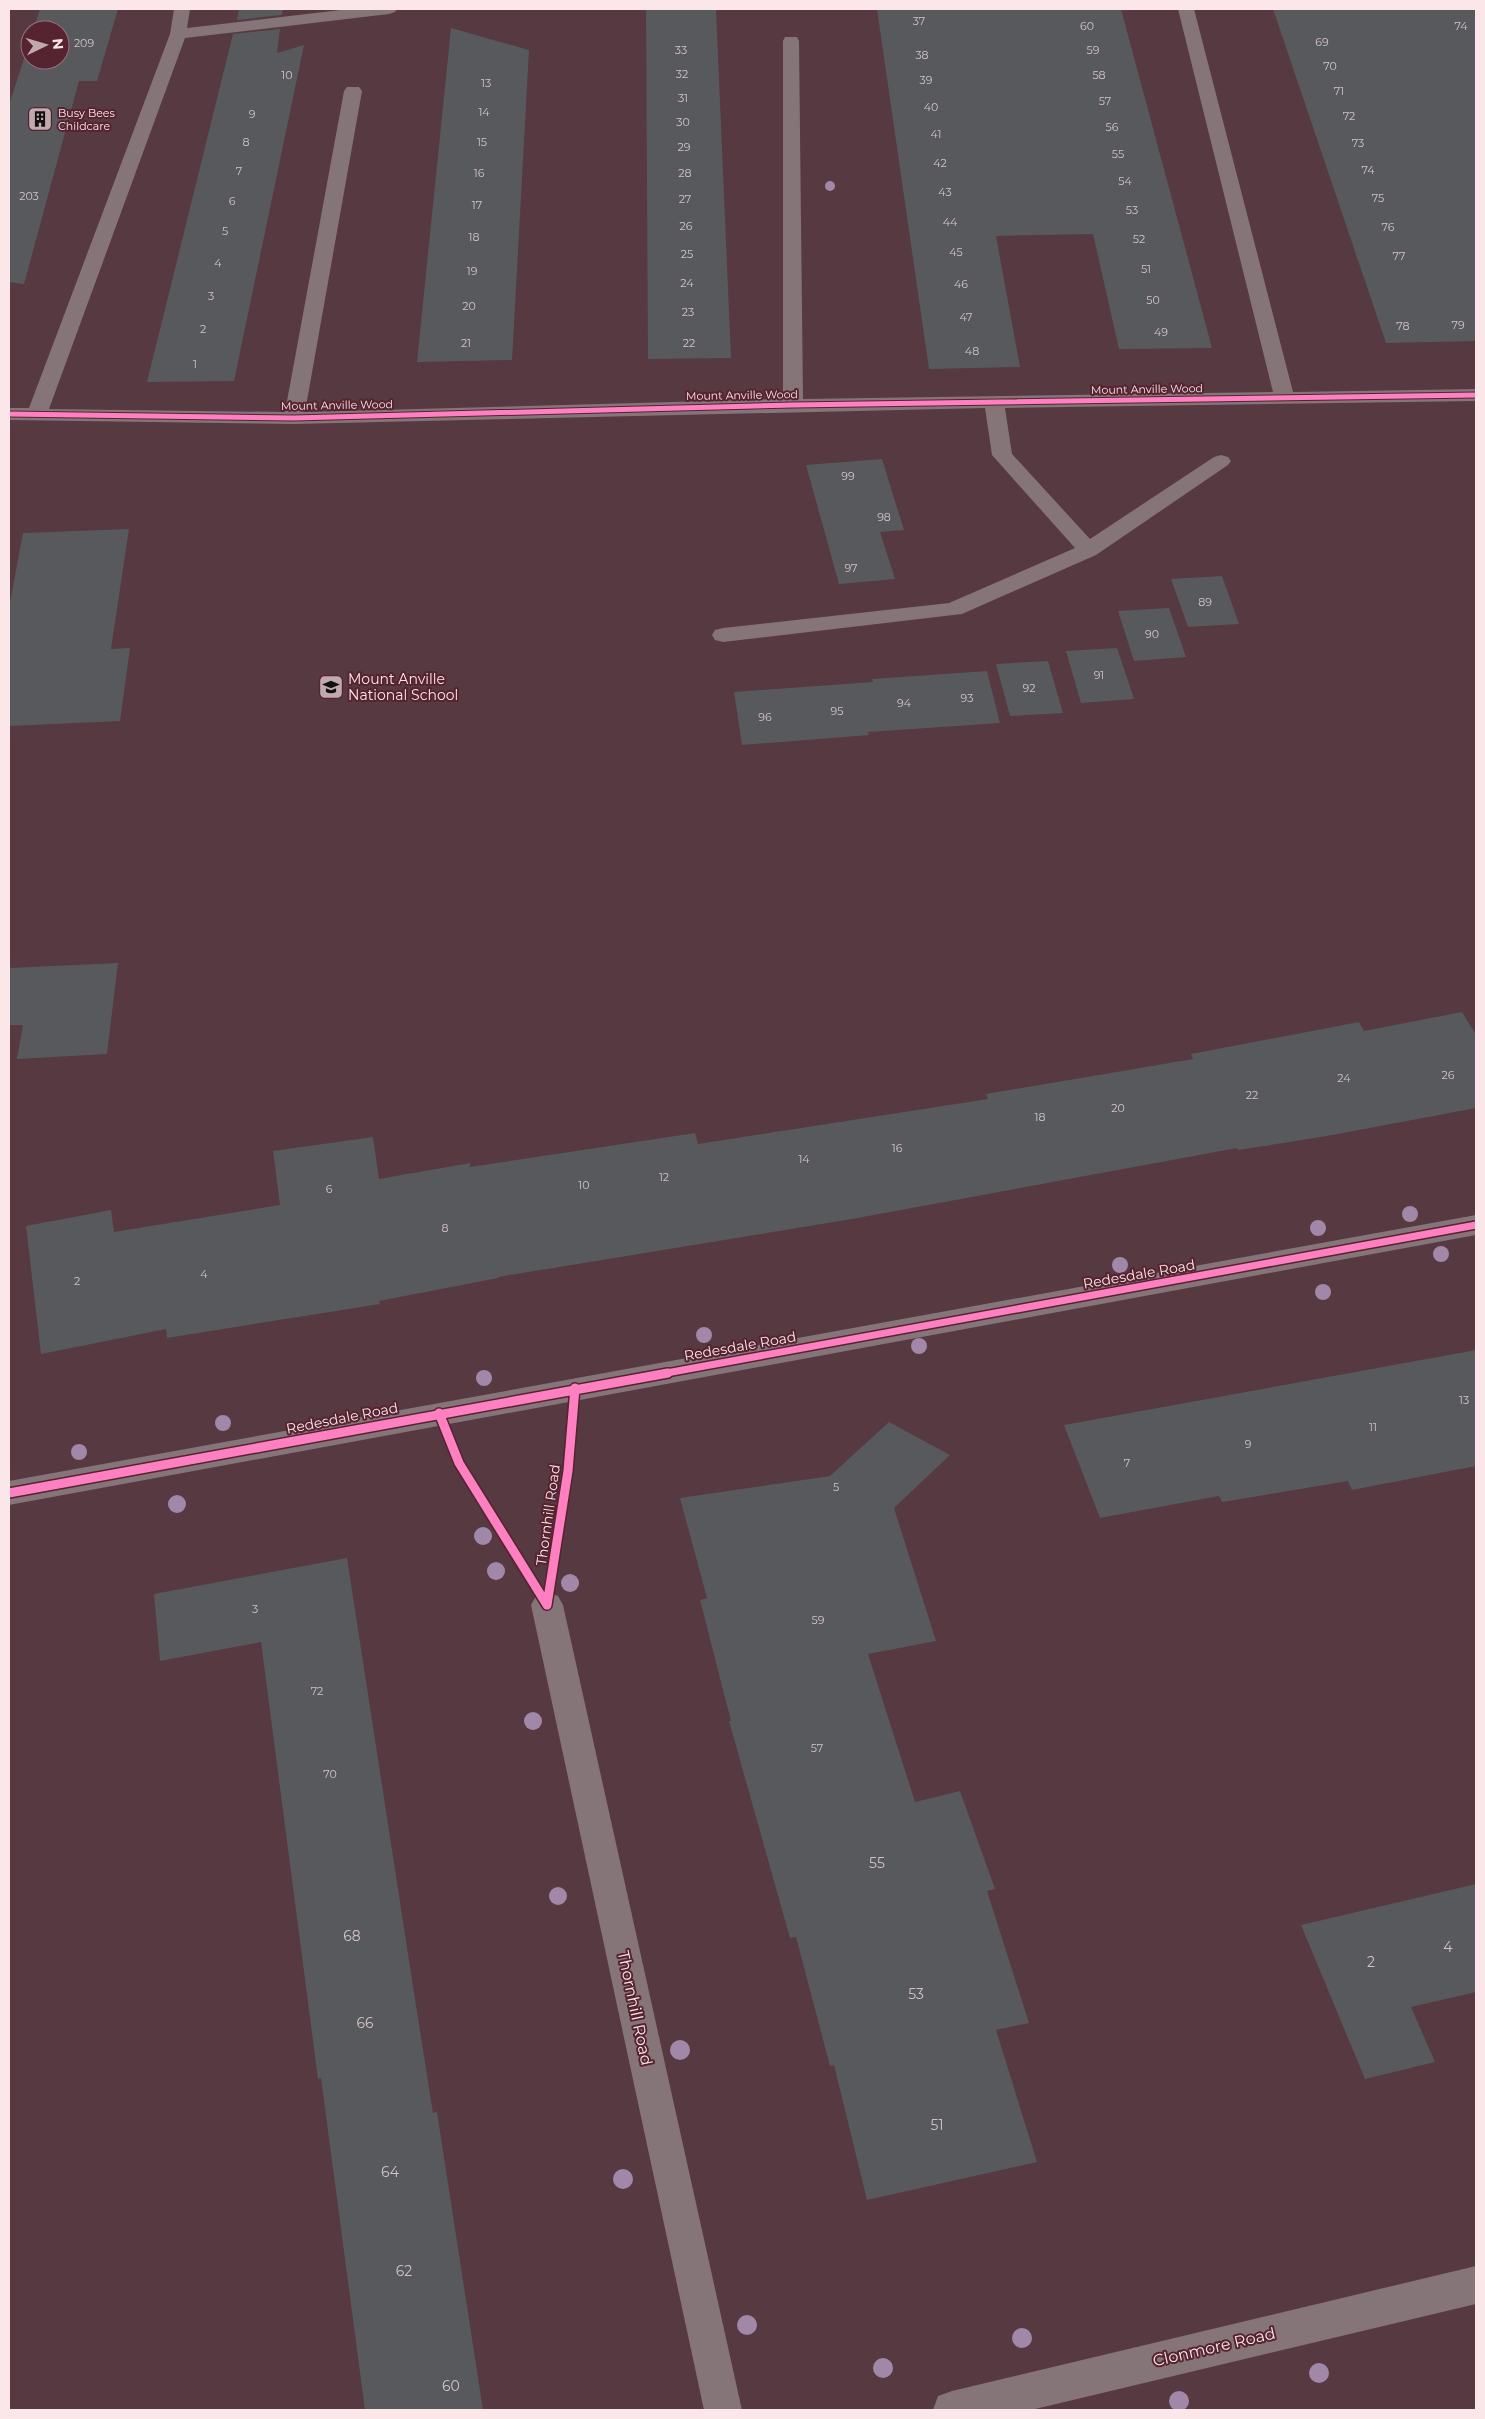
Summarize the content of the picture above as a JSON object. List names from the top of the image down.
{
  "streets": {
    "street": [
      "Mount Anville Wood",
      "Redesdale Road",
      "Thornhill Road",
      "Clonmore Road"
    ]
  },
  "places": {
    "building": ["Busy Bees Childcare"],
    "school or university": ["Mount Anville National School"]
  },
  "house_numbers": [
    "37",
    "60",
    "74",
    "69",
    "209",
    "33",
    "59",
    "38",
    "70",
    "32",
    "10",
    "58",
    "39",
    "13",
    "71",
    "31",
    "57",
    "40",
    "14",
    "9",
    "72",
    "30",
    "56",
    "41",
    "8",
    "15",
    "73",
    "29",
    "55",
    "42",
    "74",
    "7",
    "16",
    "28",
    "54",
    "43",
    "203",
    "75",
    "27",
    "6",
    "17",
    "53",
    "44",
    "26",
    "76",
    "5",
    "18",
    "52",
    "45",
    "25",
    "77",
    "4",
    "51",
    "19",
    "24",
    "46",
    "3",
    "50",
    "20",
    "23",
    "47",
    "79",
    "78",
    "2",
    "49",
    "21",
    "22",
    "48",
    "1",
    "99",
    "98",
    "97",
    "89",
    "90",
    "91",
    "92",
    "93",
    "94",
    "95",
    "96",
    "26",
    "24",
    "22",
    "20",
    "18",
    "16",
    "14",
    "12",
    "10",
    "6",
    "8",
    "4",
    "2",
    "13",
    "11",
    "9",
    "7",
    "5",
    "3",
    "59",
    "72",
    "57",
    "70",
    "55",
    "68",
    "4",
    "2",
    "53",
    "66",
    "51",
    "64",
    "62",
    "60"
  ],
  "north": "right"
}
